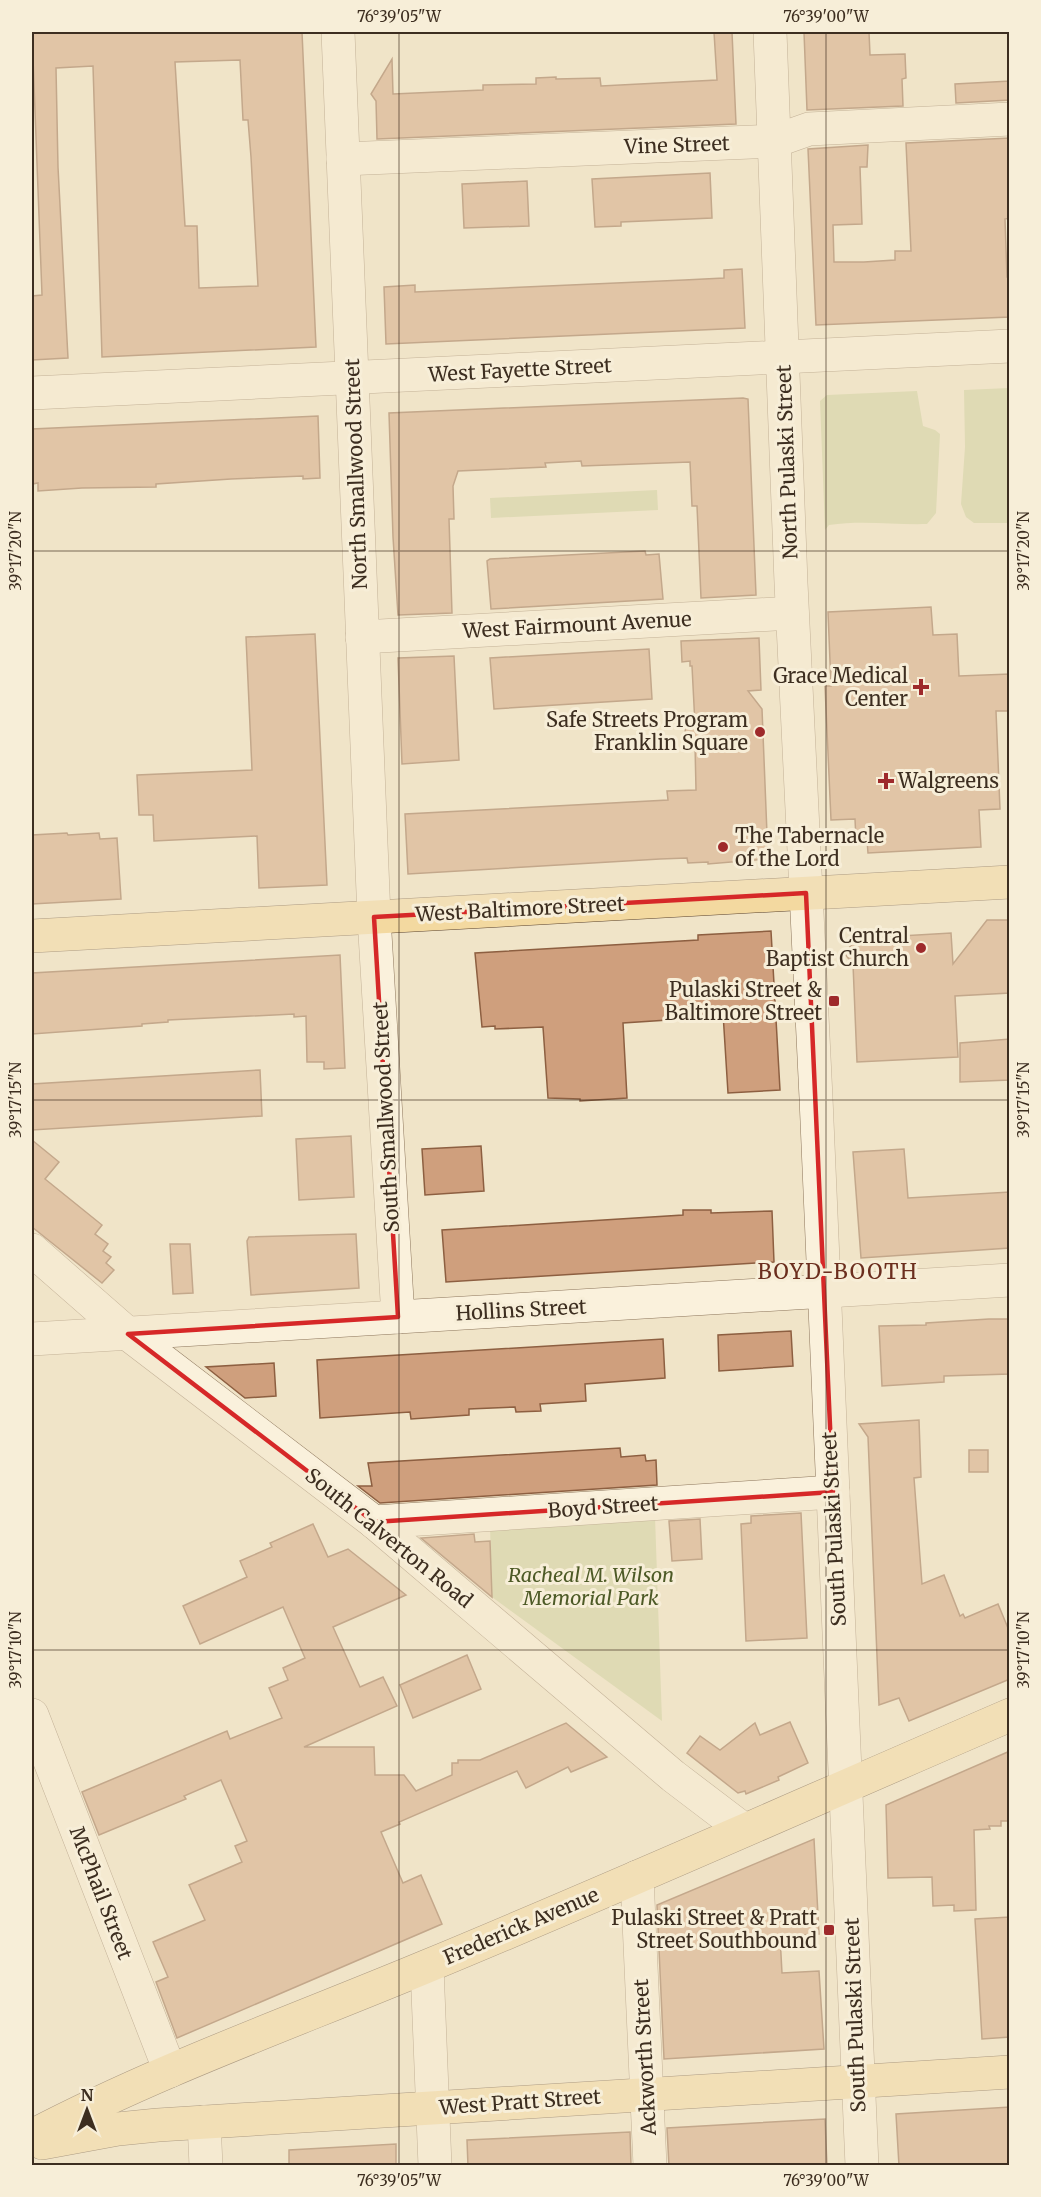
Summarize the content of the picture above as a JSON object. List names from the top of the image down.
{
  "streets": {
    "main road": ["West Baltimore Street", "Frederick Avenue", "West Pratt Street"],
    "street": [
      "Vine Street",
      "West Fayette Street",
      "North Pulaski Street",
      "North Smallwood Street",
      "West Fairmount Avenue",
      "South Smallwood Street",
      "Hollins Street",
      "Boyd Street",
      "South Pulaski Street",
      "South Calverton Road",
      "McPhail Street",
      "Ackworth Street"
    ]
  },
  "crossings": [
    ["Vine Street", "North Pulaski Street"],
    ["Vine Street", "North Smallwood Street"],
    ["West Fayette Street", "North Pulaski Street"],
    ["West Fayette Street", "North Smallwood Street"],
    ["North Pulaski Street", "West Fairmount Avenue"],
    ["North Pulaski Street", "West Baltimore Street"],
    ["North Pulaski Street", "South Pulaski Street"],
    ["North Smallwood Street", "West Fairmount Avenue"],
    ["North Smallwood Street", "West Baltimore Street"],
    ["North Smallwood Street", "South Smallwood Street"],
    ["West Baltimore Street", "South Smallwood Street"],
    ["West Baltimore Street", "South Pulaski Street"],
    ["South Smallwood Street", "Hollins Street"],
    ["Hollins Street", "South Pulaski Street"],
    ["Hollins Street", "South Calverton Road"],
    ["Boyd Street", "South Pulaski Street"],
    ["Boyd Street", "South Calverton Road"],
    ["South Pulaski Street", "Frederick Avenue"],
    ["South Pulaski Street", "West Pratt Street"],
    ["South Calverton Road", "Frederick Avenue"],
    ["McPhail Street", "Frederick Avenue"],
    ["Frederick Avenue", "Ackworth Street"],
    ["Ackworth Street", "West Pratt Street"]
  ],
  "districts": ["BOYD-BOOTH"],
  "parks": ["Racheal M. Wilson Memorial Park"],
  "places": {
    "health": ["Grace Medical Center", "Walgreens"],
    "other": ["Safe Streets Program Franklin Square", "The Tabernacle of the Lord", "Central Baptist Church"],
    "transit": ["Pulaski Street & Baltimore Street", "Pulaski Street & Pratt Street Southbound"]
  },
  "north": "top",
  "coordinates": [
    "76°39'05\"W",
    "76°39'00\"W",
    "39°17'20\"N",
    "39°17'15\"N",
    "39°17'10\"N"
  ]
}
